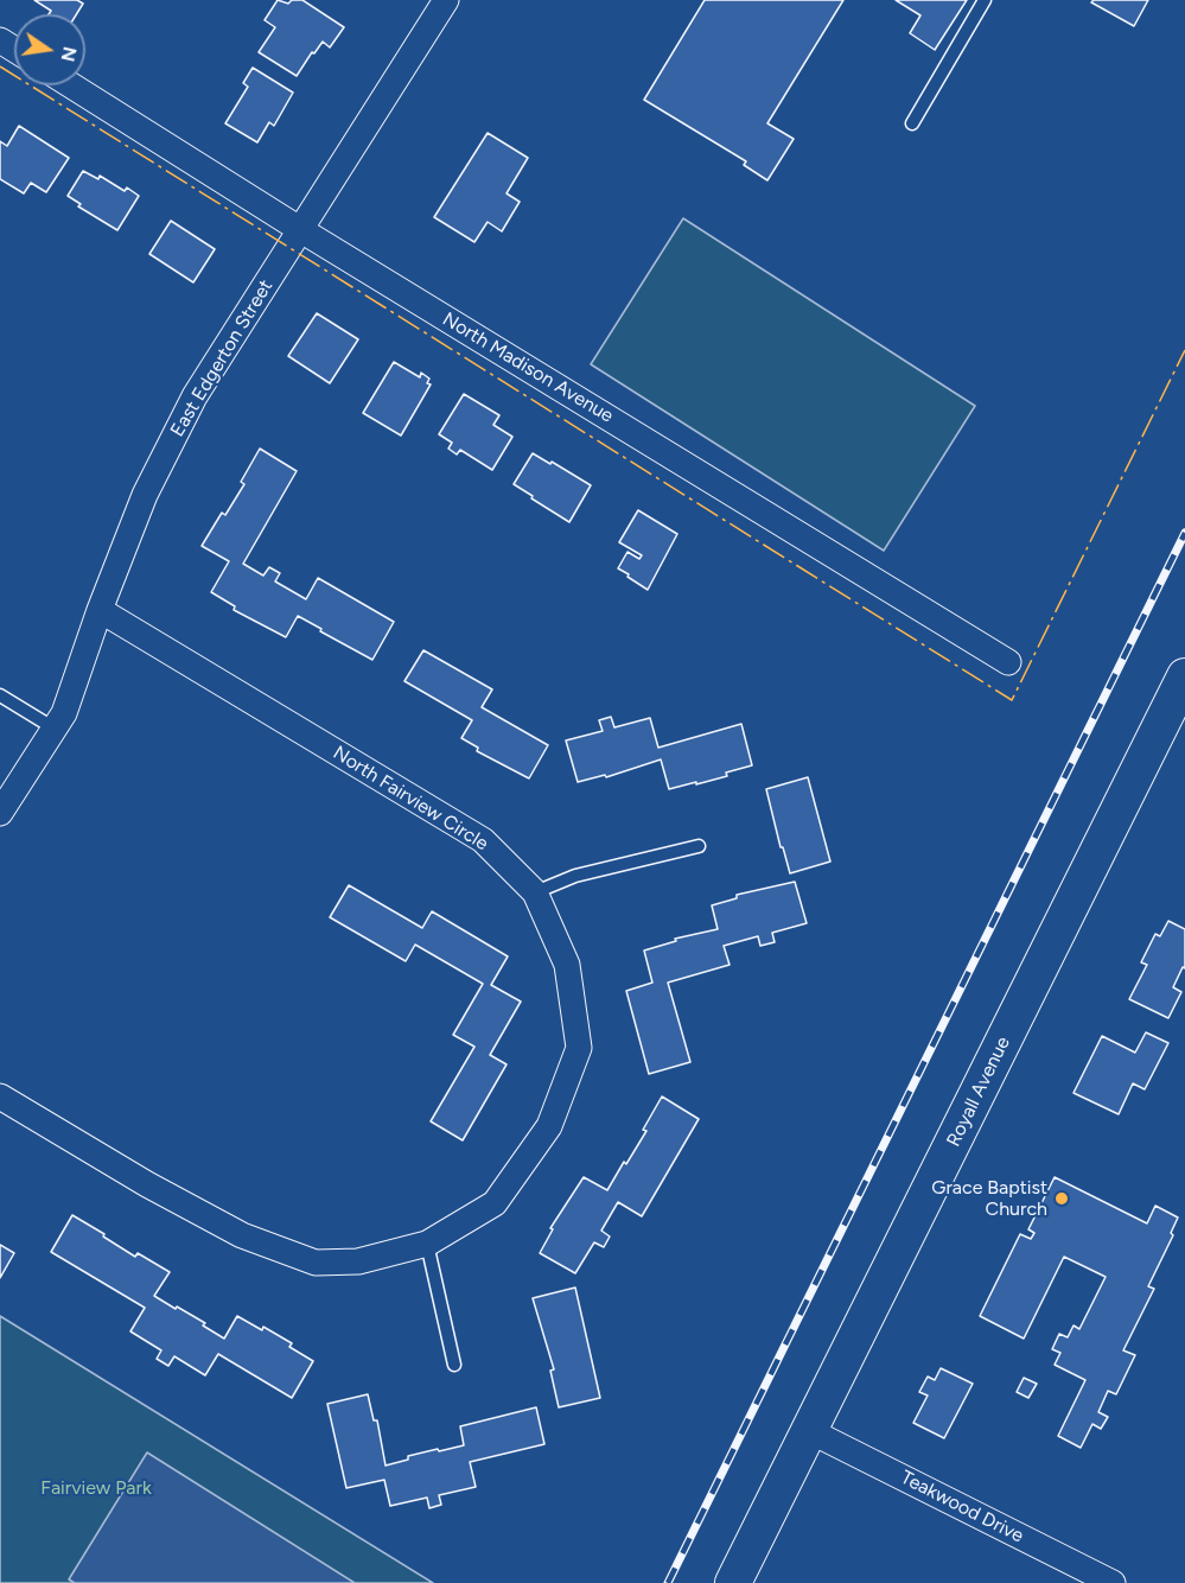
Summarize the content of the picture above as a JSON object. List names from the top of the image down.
{
  "streets": {
    "street": [
      "East Edgerton Street",
      "North Madison Avenue",
      "North Fairview Circle",
      "Royall Avenue",
      "Teakwood Drive"
    ]
  },
  "crossings": [
    ["East Edgerton Street", "North Madison Avenue"],
    ["East Edgerton Street", "North Fairview Circle"],
    ["Royall Avenue", "Teakwood Drive"]
  ],
  "parks": ["Fairview Park"],
  "places": ["Grace Baptist Church"],
  "north": "right"
}
